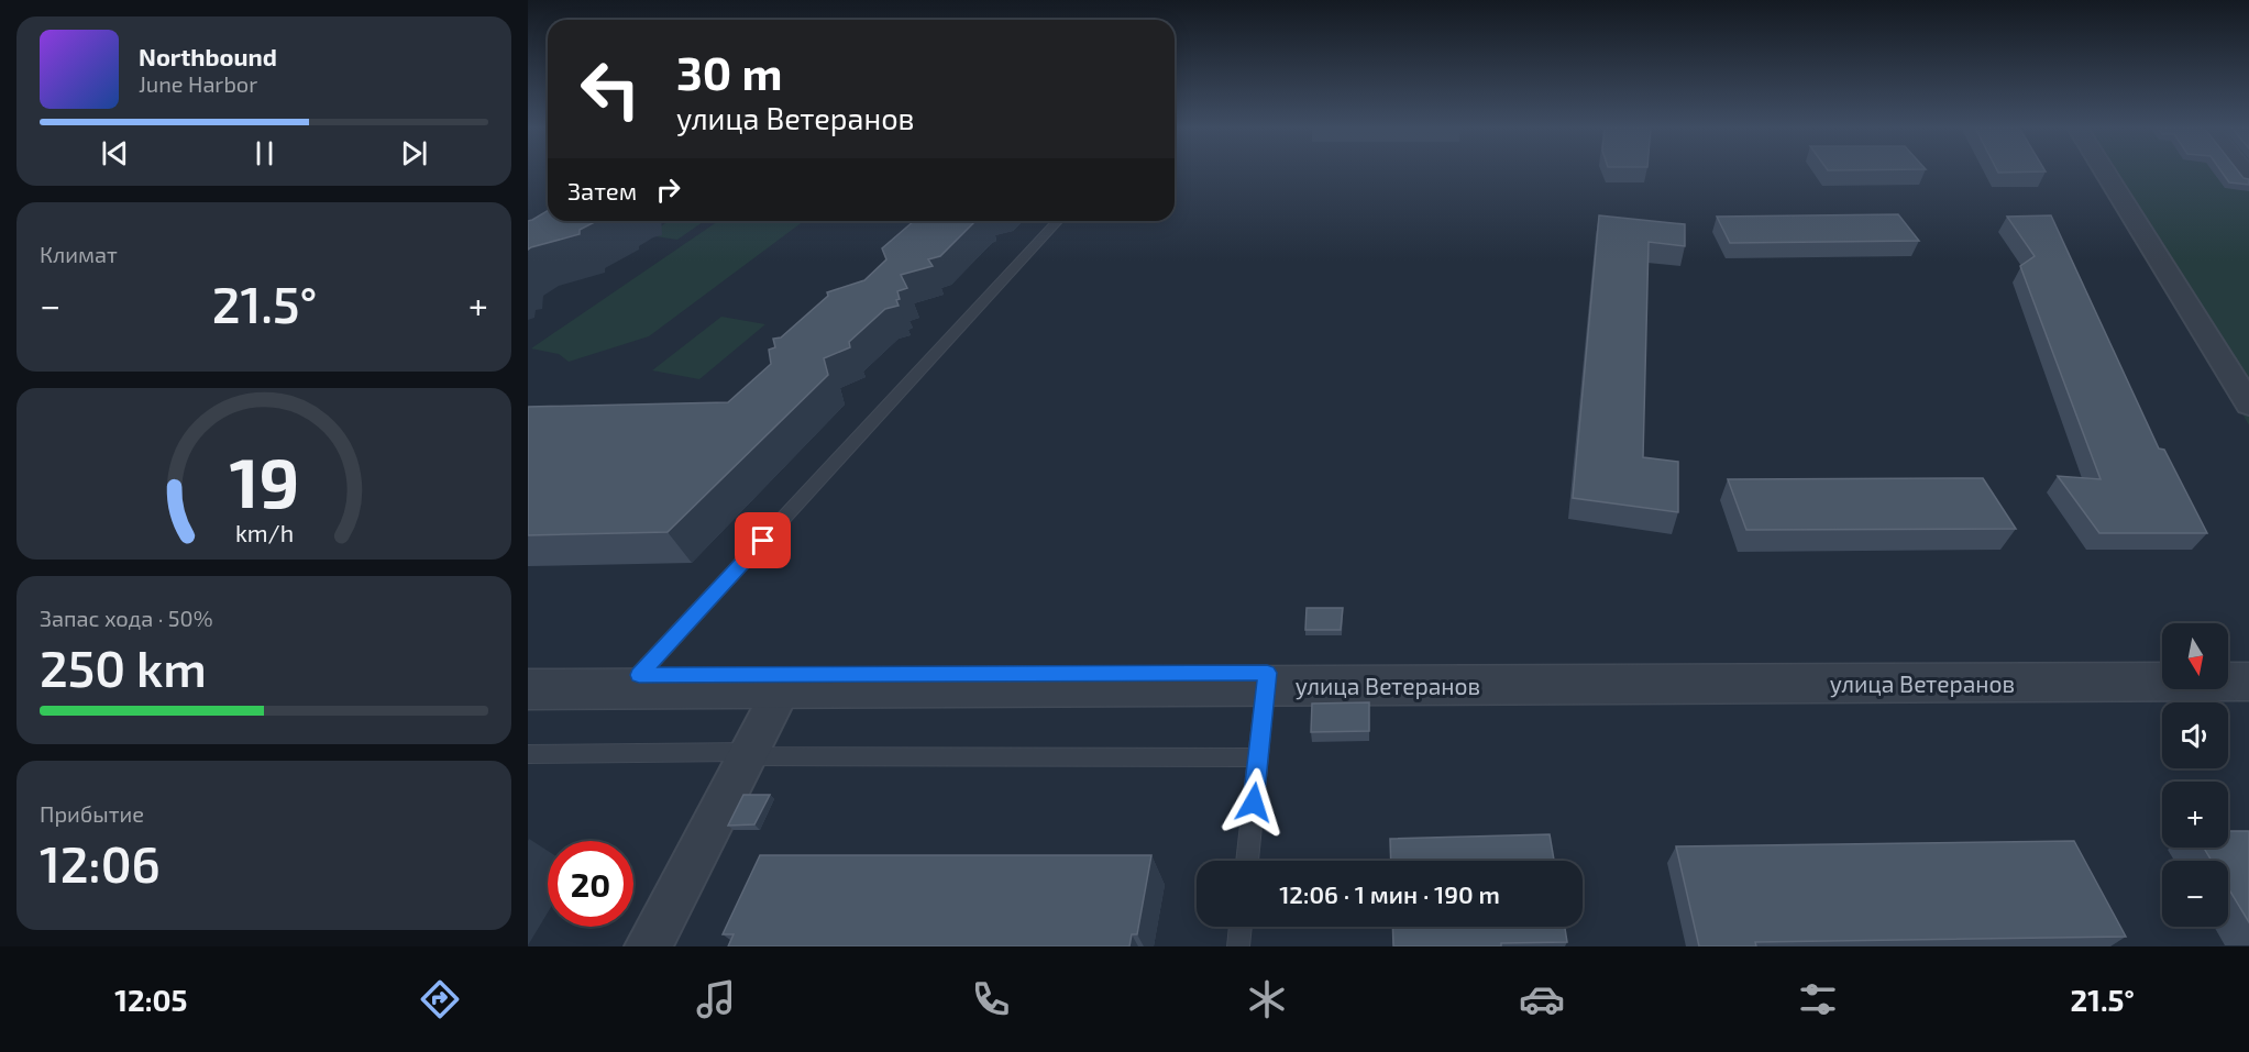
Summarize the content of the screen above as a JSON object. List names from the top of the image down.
{
  "streets": {
    "street": ["улица Ветеранов"]
  },
  "north": "bottom",
  "page": {
    "turn": ["30 m", "улица Ветеранов"],
    "song": ["Northbound", "June Harbor"],
    "then": "Затем",
    "tile": [
      "Климат",
      ["Запас хода · 50%", "250 km"],
      ["Прибытие", "12:06"]
    ],
    "heat": ["−", "21.5°", "+"],
    "map_buttons": ["+", "−"],
    "limit": "20",
    "trip": "12:06 · 1 мин · 190 m",
    "tabs": ["12:05", "21.5°"],
    "gauge": ["19", "km/h"]
  }
}
